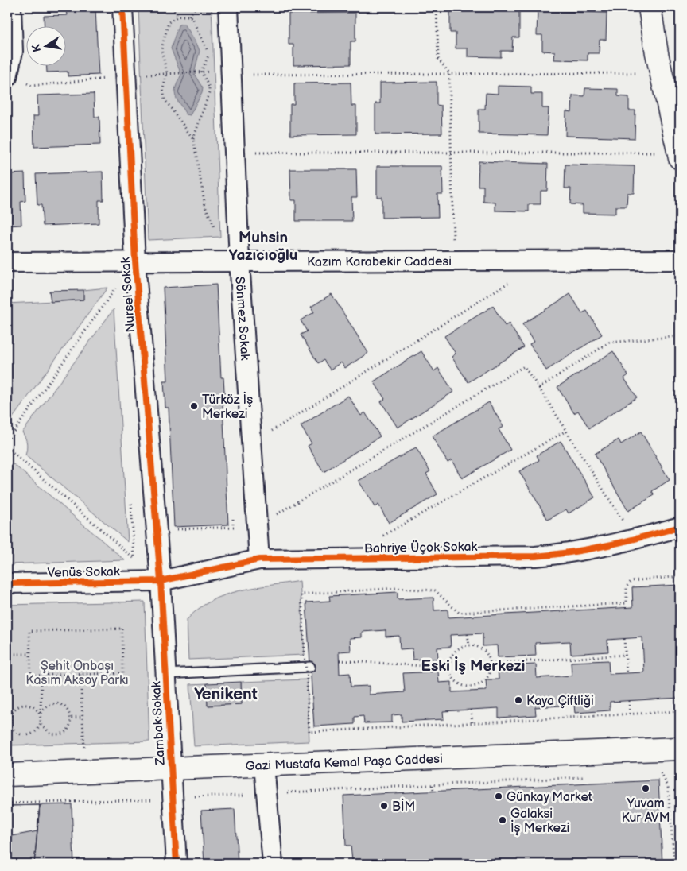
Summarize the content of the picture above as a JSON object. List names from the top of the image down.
{
  "streets": {
    "street": [
      "Kazım Karabekir Caddesi",
      "Nursel Sokak",
      "Sönmez Sokak",
      "Bahriye Üçok Sokak",
      "Venüs Sokak",
      "Zambak Sokak",
      "Gazi Mustafa Kemal Paşa Caddesi"
    ]
  },
  "crossings": [
    ["Kazım Karabekir Caddesi", "Nursel Sokak"],
    ["Kazım Karabekir Caddesi", "Sönmez Sokak"],
    ["Nursel Sokak", "Bahriye Üçok Sokak"],
    ["Nursel Sokak", "Venüs Sokak"],
    ["Nursel Sokak", "Zambak Sokak"],
    ["Sönmez Sokak", "Bahriye Üçok Sokak"],
    ["Bahriye Üçok Sokak", "Venüs Sokak"],
    ["Bahriye Üçok Sokak", "Zambak Sokak"],
    ["Venüs Sokak", "Zambak Sokak"],
    ["Zambak Sokak", "Gazi Mustafa Kemal Paşa Caddesi"]
  ],
  "districts": ["Muhsin Yazıcıoğlu", "Eski İş Merkezi", "Yenikent"],
  "parks": ["Şehit Onbaşı Kasım Aksoy Parkı"],
  "places": [
    "Türköz İş Merkezi",
    "Kaya Çiftliği",
    "Yuvam Kur AVM",
    "Günkay Market",
    "BİM",
    "Galaksi İş Merkezi"
  ],
  "north": "left"
}
